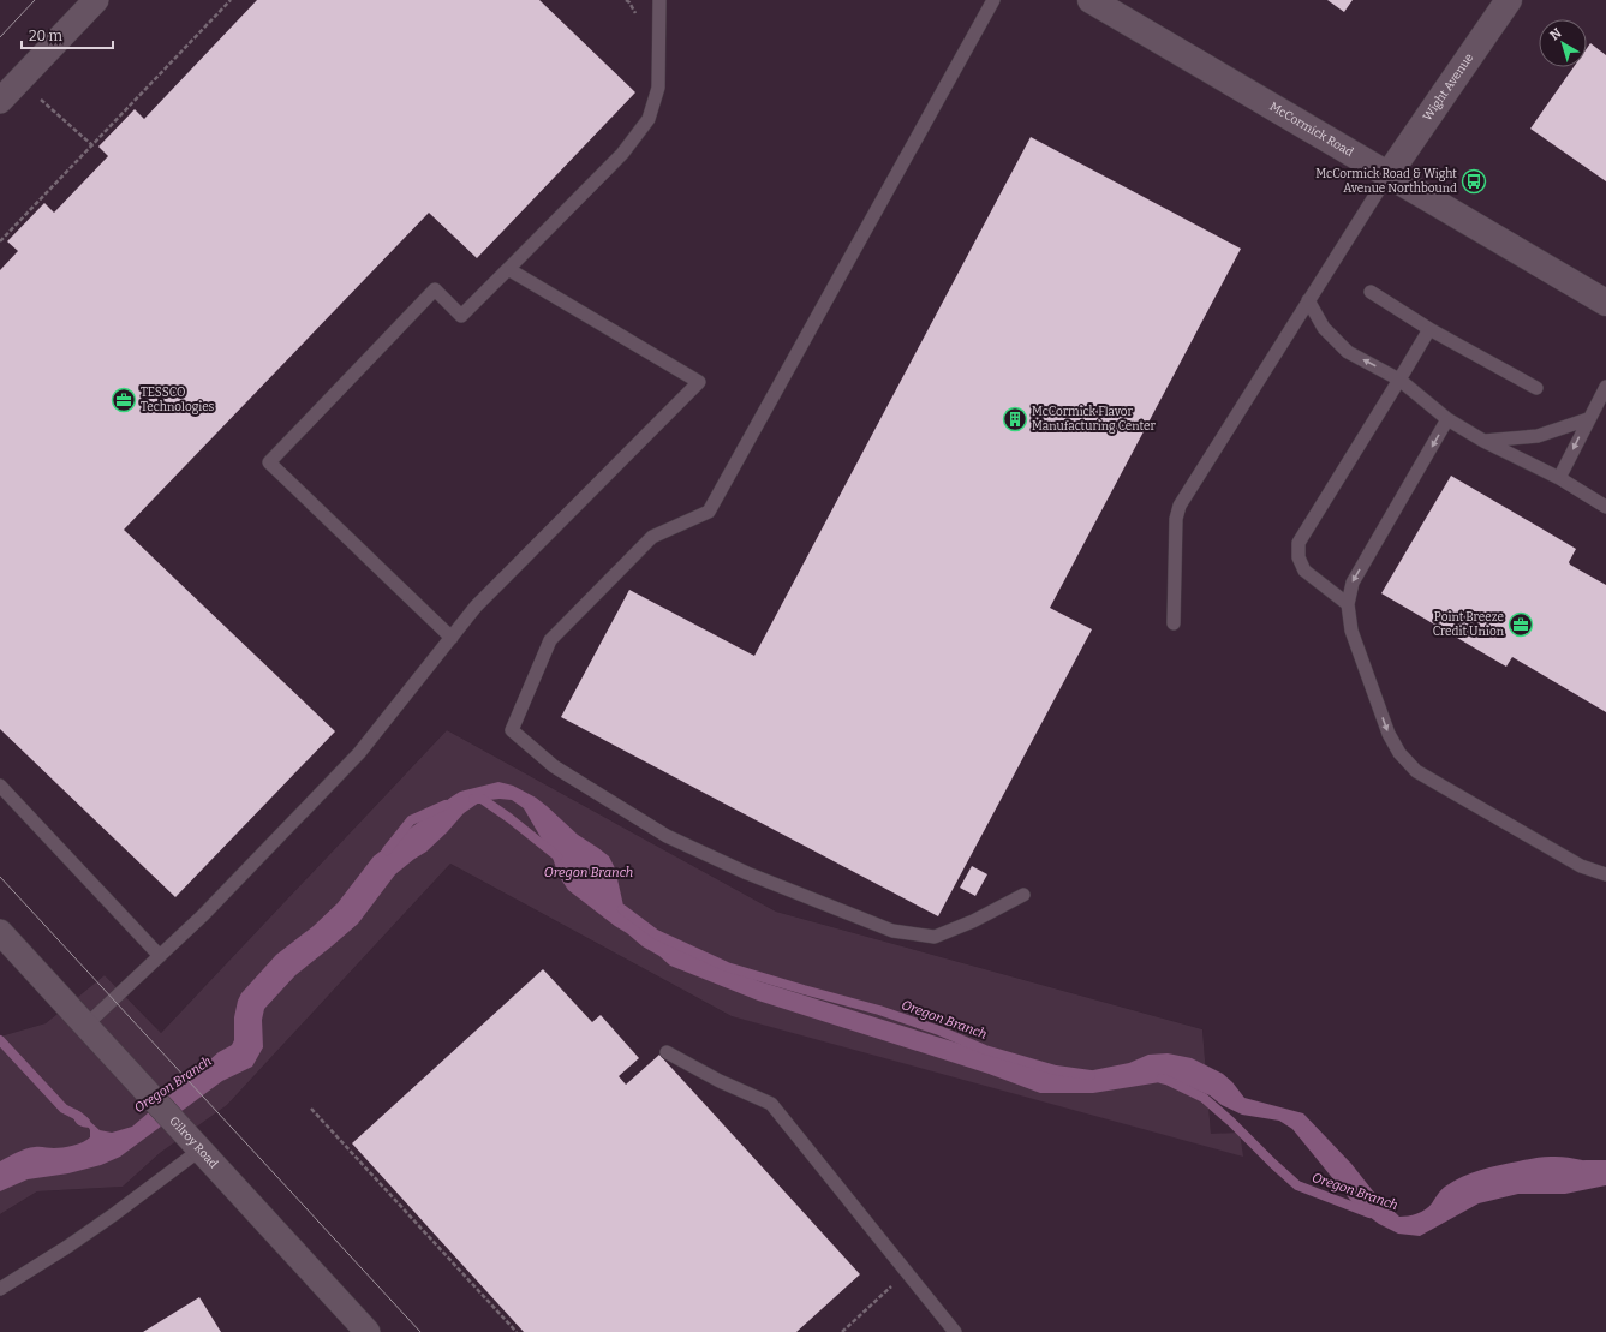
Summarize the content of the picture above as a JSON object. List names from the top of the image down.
{
  "streets": {
    "main road": ["Wight Avenue", "McCormick Road"],
    "street": ["Gilroy Road"]
  },
  "crossings": [
    ["Wight Avenue", "McCormick Road"]
  ],
  "water": ["Oregon Branch"],
  "places": {
    "bus stop": ["McCormick Road & Wight Avenue Northbound"],
    "office": ["TESSCO Technologies", "Point Breeze Credit Union"],
    "building": ["McCormick Flavor Manufacturing Center"]
  },
  "scale_bar": "20 m",
  "north": "top left"
}
